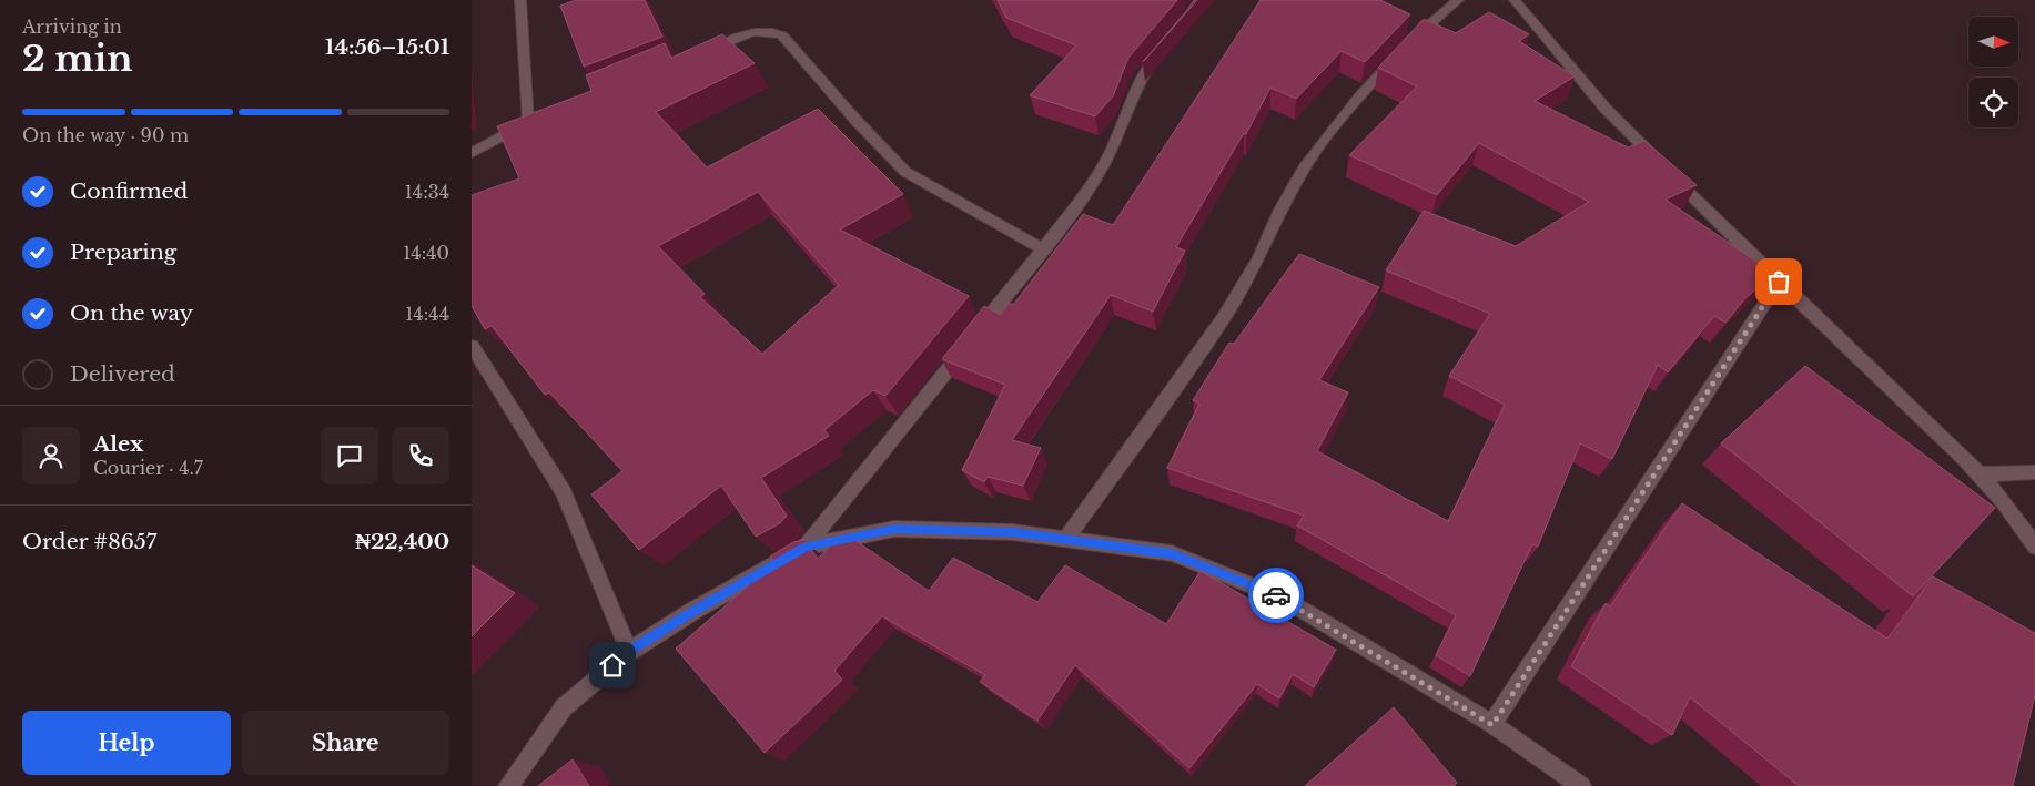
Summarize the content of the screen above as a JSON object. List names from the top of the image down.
{
  "north": "right",
  "page": {
    "heading": ["2 min", "Arriving in", "14:56–15:01"],
    "panel": [
      "Alex",
      "Courier · 4.7",
      "Order #8657",
      "₦22,400"
    ],
    "bar": "On the way · 90 m",
    "list": [
      ["Confirmed", "14:34"],
      ["Preparing", "14:40"],
      ["On the way", "14:44"],
      "Delivered"
    ],
    "buttons": ["Help", "Share"]
  }
}
